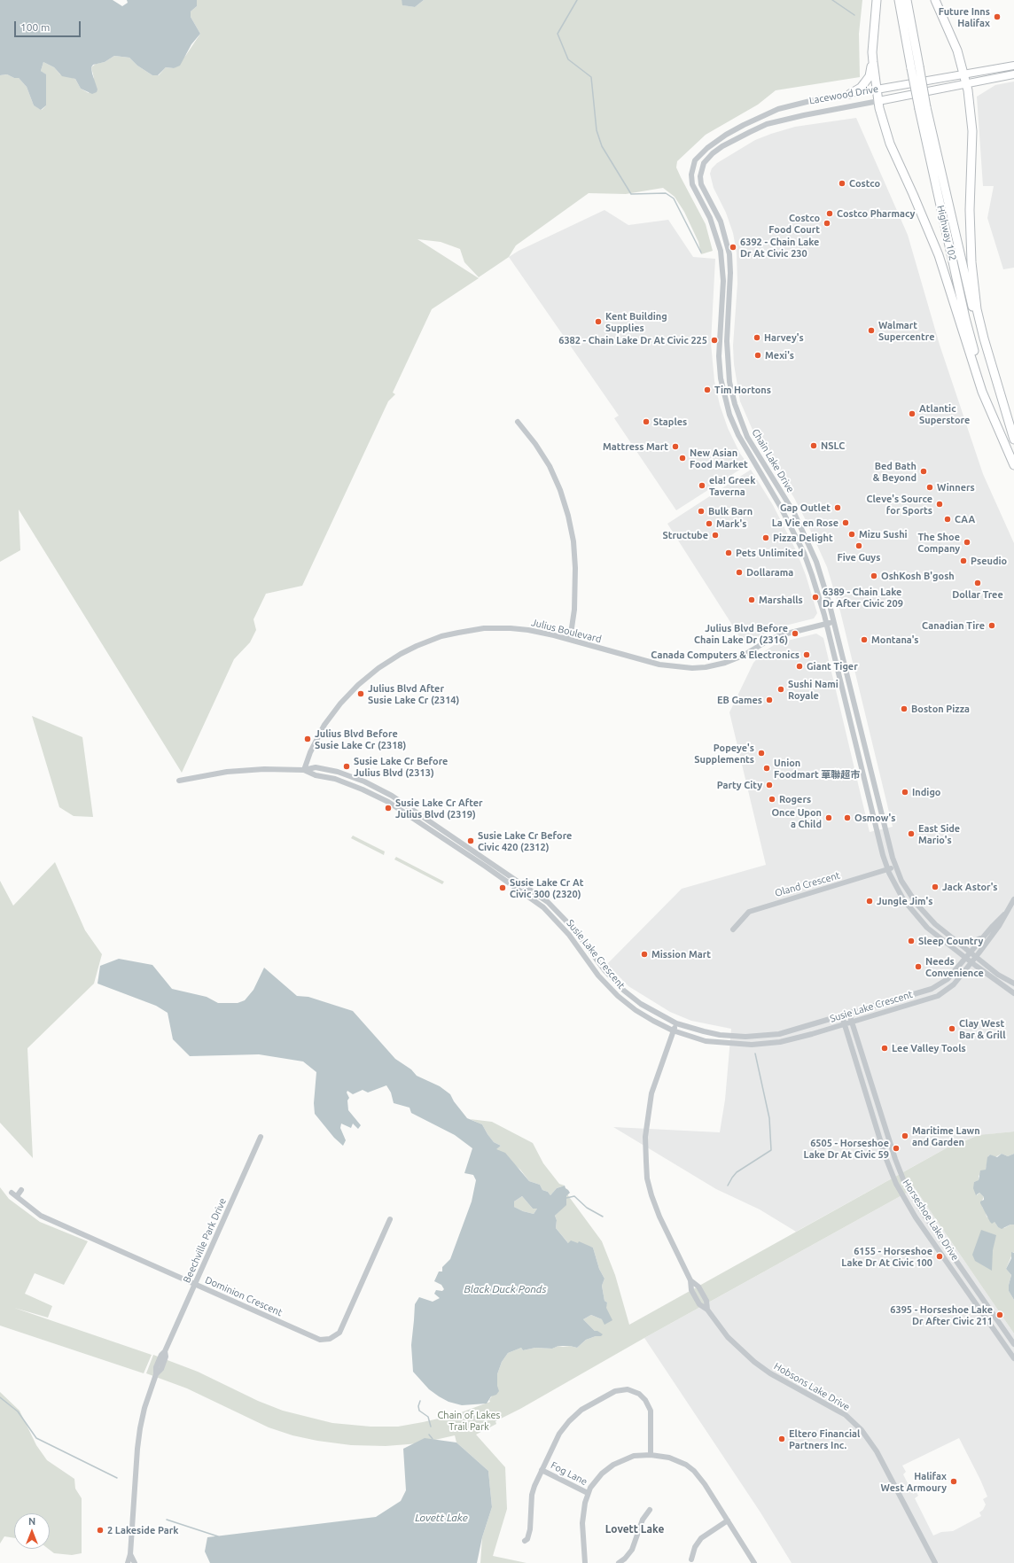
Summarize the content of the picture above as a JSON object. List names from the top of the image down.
{
  "streets": {
    "highway": ["Highway 102"],
    "main road": ["Lacewood Drive"],
    "street": [
      "Chain Lake Drive",
      "Julius Boulevard",
      "Oland Crescent",
      "Susie Lake Crescent",
      "Horseshoe Lake Drive",
      "Beechville Park Drive",
      "Dominion Crescent",
      "Hobsons Lake Drive",
      "Fog Lane"
    ]
  },
  "crossings": [
    ["Lacewood Drive", "Chain Lake Drive"],
    ["Chain Lake Drive", "Julius Boulevard"],
    ["Chain Lake Drive", "Oland Crescent"],
    ["Chain Lake Drive", "Susie Lake Crescent"],
    ["Julius Boulevard", "Susie Lake Crescent"],
    ["Susie Lake Crescent", "Horseshoe Lake Drive"],
    ["Susie Lake Crescent", "Hobsons Lake Drive"],
    ["Beechville Park Drive", "Dominion Crescent"]
  ],
  "districts": ["Lovett Lake"],
  "water": ["Black Duck Ponds", "Lovett Lake"],
  "parks": ["Chain of Lakes Trail Park"],
  "places": [
    "Future Inns Halifax",
    "Costco",
    "Costco Pharmacy",
    "Costco Food Court",
    "6392 - Chain Lake Dr At Civic 230",
    "Kent Building Supplies",
    "Walmart Supercentre",
    "Harvey's",
    "6382 - Chain Lake Dr At Civic 225",
    "Mexi's",
    "Tim Hortons",
    "Atlantic Superstore",
    "Staples",
    "NSLC",
    "Mattress Mart",
    "New Asian Food Market",
    "Bed Bath & Beyond",
    "ela! Greek Taverna",
    "Winners",
    "Cleve's Source for Sports",
    "Gap Outlet",
    "Bulk Barn",
    "CAA",
    "La Vie en Rose",
    "Mark's",
    "Mizu Sushi",
    "Structube",
    "Pizza Delight",
    "The Shoe Company",
    "Five Guys",
    "Pets Unlimited",
    "Pseudio",
    "Dollarama",
    "OshKosh B'gosh",
    "Dollar Tree",
    "6389 - Chain Lake Dr After Civic 209",
    "Marshalls",
    "Canadian Tire",
    "Julius Blvd Before Chain Lake Dr (2316)",
    "Montana's",
    "Canada Computers & Electronics",
    "Giant Tiger",
    "Sushi Nami Royale",
    "Julius Blvd After Susie Lake Cr (2314)",
    "EB Games",
    "Boston Pizza",
    "Julius Blvd Before Susie Lake Cr (2318)",
    "Popeye's Supplements",
    "Susie Lake Cr Before Julius Blvd (2313)",
    "Union Foodmart 華聯超市",
    "Party City",
    "Indigo",
    "Rogers",
    "Susie Lake Cr After Julius Blvd (2319)",
    "Once Upon a Child",
    "Osmow's",
    "East Side Mario's",
    "Susie Lake Cr Before Civic 420 (2312)",
    "Jack Astor's",
    "Susie Lake Cr At Civic 300 (2320)",
    "Jungle Jim's",
    "Sleep Country",
    "Mission Mart",
    "Needs Convenience",
    "Clay West Bar & Grill",
    "Lee Valley Tools",
    "Maritime Lawn and Garden",
    "6505 - Horseshoe Lake Dr At Civic 59",
    "6155 - Horseshoe Lake Dr At Civic 100",
    "6395 - Horseshoe Lake Dr After Civic 211",
    "Eltero Financial Partners Inc.",
    "Halifax West Armoury",
    "2 Lakeside Park"
  ],
  "scale_bar": "100 m",
  "north": "top"
}
